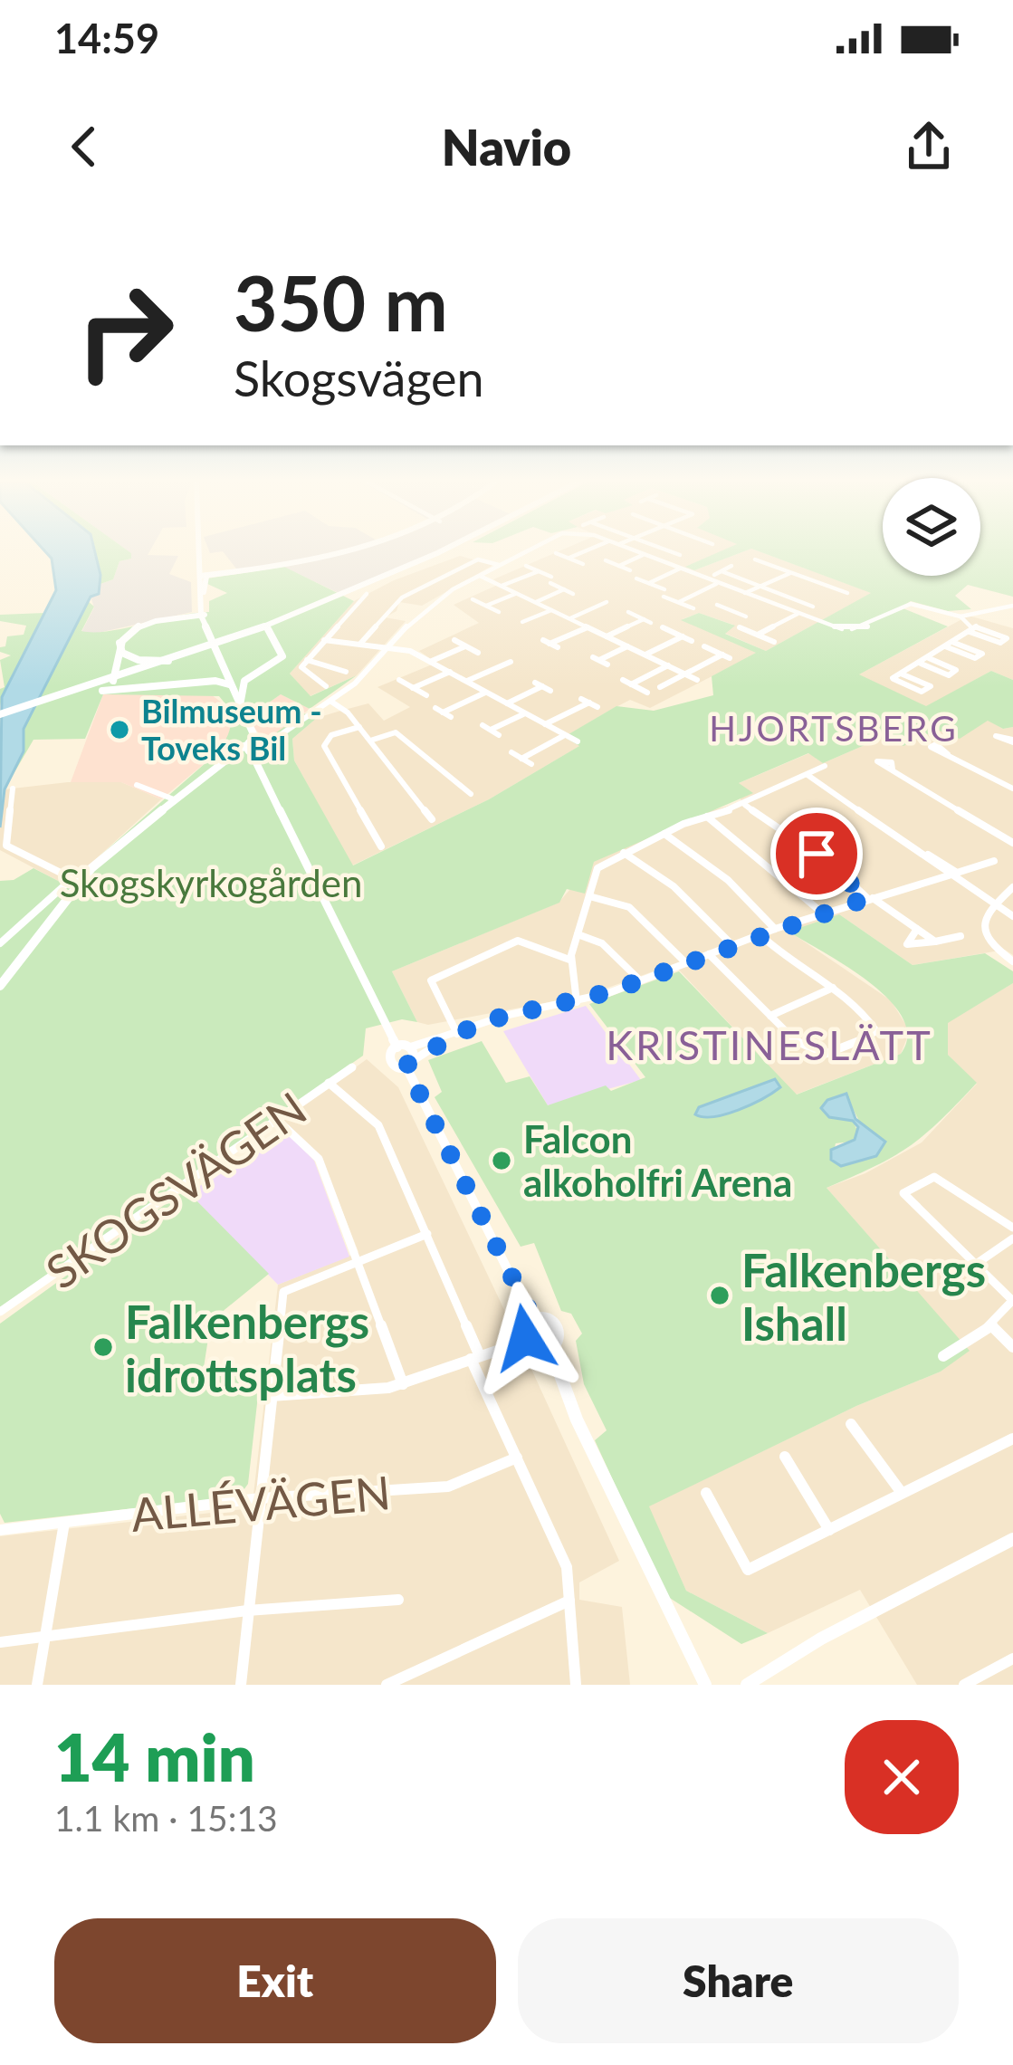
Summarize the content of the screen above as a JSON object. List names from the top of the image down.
{
  "streets": {
    "street": ["SKOGSVÄGEN", "ALLÉVÄGEN"]
  },
  "districts": ["HJORTSBERG", "KRISTINESLÄTT"],
  "parks": ["Skogskyrkogården"],
  "places": [
    "Bilmuseum - Toveks Bil",
    "Falcon alkoholfri Arena",
    "Falkenbergs Ishall",
    "Falkenbergs idrottsplats"
  ],
  "page": {
    "status": "14:59",
    "header": "Navio",
    "turn": ["350 m", "Skogsvägen"],
    "heading": ["14 min", "1.1 km · 15:13"],
    "buttons": ["Exit", "Share"]
  }
}
